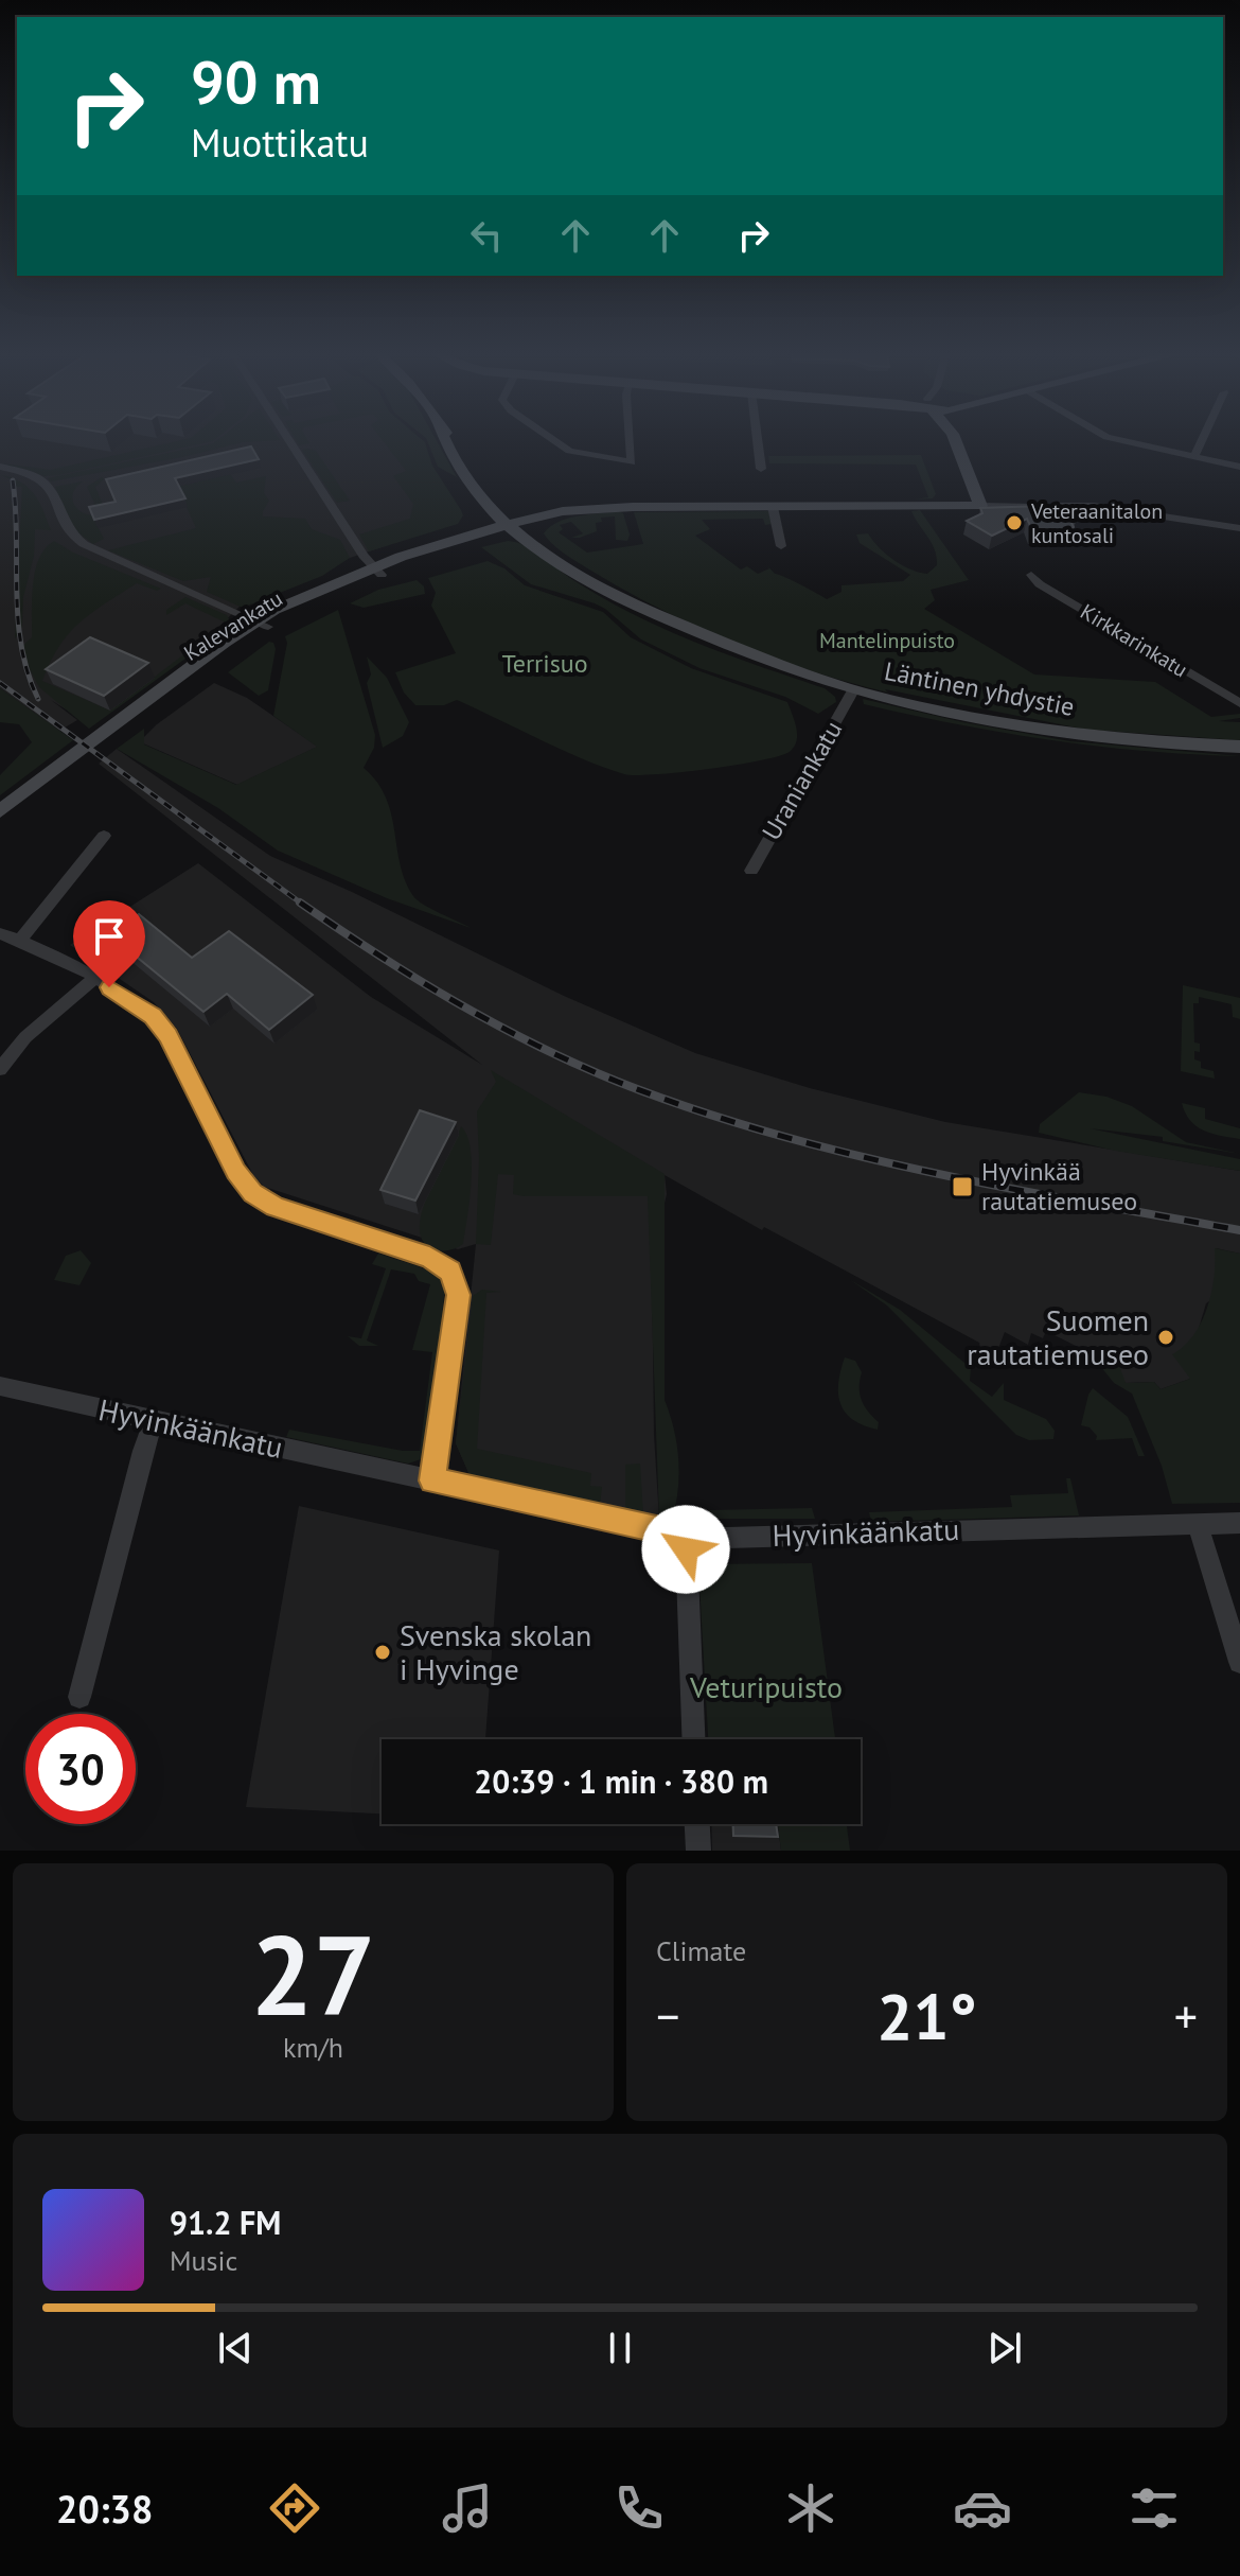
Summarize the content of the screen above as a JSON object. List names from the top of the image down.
{
  "streets": {
    "main road": ["Kalevankatu", "Läntinen yhdystie"],
    "street": ["Kirkkarinkatu", "Uraniankatu", "Hyvinkäänkatu"]
  },
  "crossings": [
    ["Kalevankatu", "Läntinen yhdystie"],
    ["Läntinen yhdystie", "Uraniankatu"]
  ],
  "parks": ["Mantelinpuisto", "Terrisuo", "Veturipuisto"],
  "places": {
    "other": ["Veteraanitalon kuntosali", "Suomen rautatiemuseo", "Svenska skolan i Hyvinge"],
    "transit": ["Hyvinkää rautatiemuseo"]
  },
  "page": {
    "turn": ["90 m", "Muottikatu"],
    "limit": "30",
    "trip": "20:39 · 1 min · 380 m",
    "tile": [
      ["27", "km/h"],
      "Climate"
    ],
    "heat": ["−", "21°", "+"],
    "song": ["91.2 FM", "Music"],
    "tabs": "20:38"
  }
}
